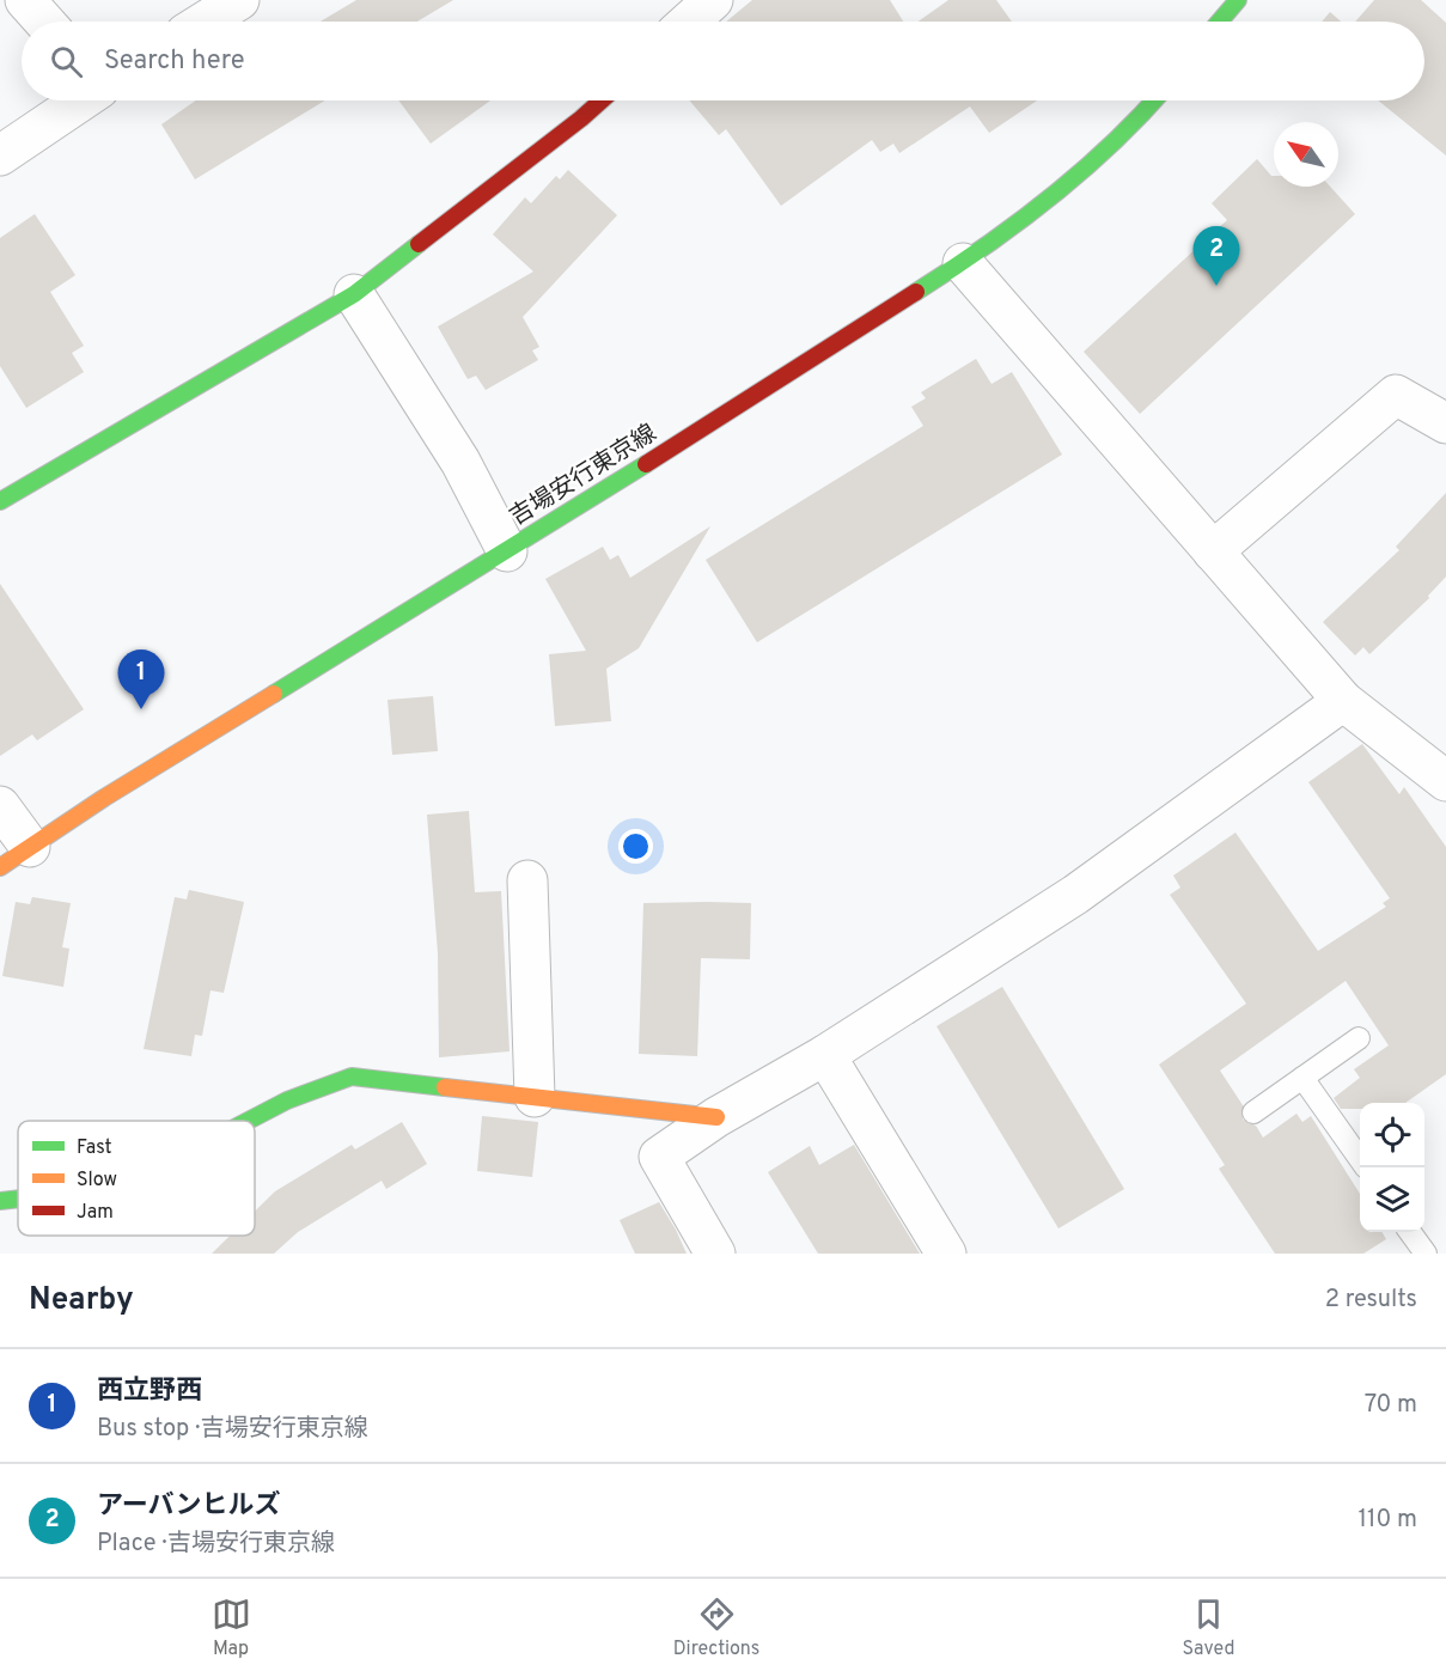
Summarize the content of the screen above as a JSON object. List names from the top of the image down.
{
  "streets": {
    "street": ["吉場安行東京線"]
  },
  "legend": ["Fast", "Slow", "Jam"],
  "north": "top left",
  "page": {
    "search": "Search here",
    "pins": ["2", "1"],
    "heading": ["Nearby", "2 results"],
    "list": [
      {
        "mark": "1",
        "name": "西立野西",
        "note": "Bus stop · 吉場安行東京線",
        "value": "70 m"
      },
      {
        "mark": "2",
        "name": "アーバンヒルズ",
        "note": "Place · 吉場安行東京線",
        "value": "110 m"
      }
    ],
    "nav": ["Map", "Directions", "Saved"]
  }
}
